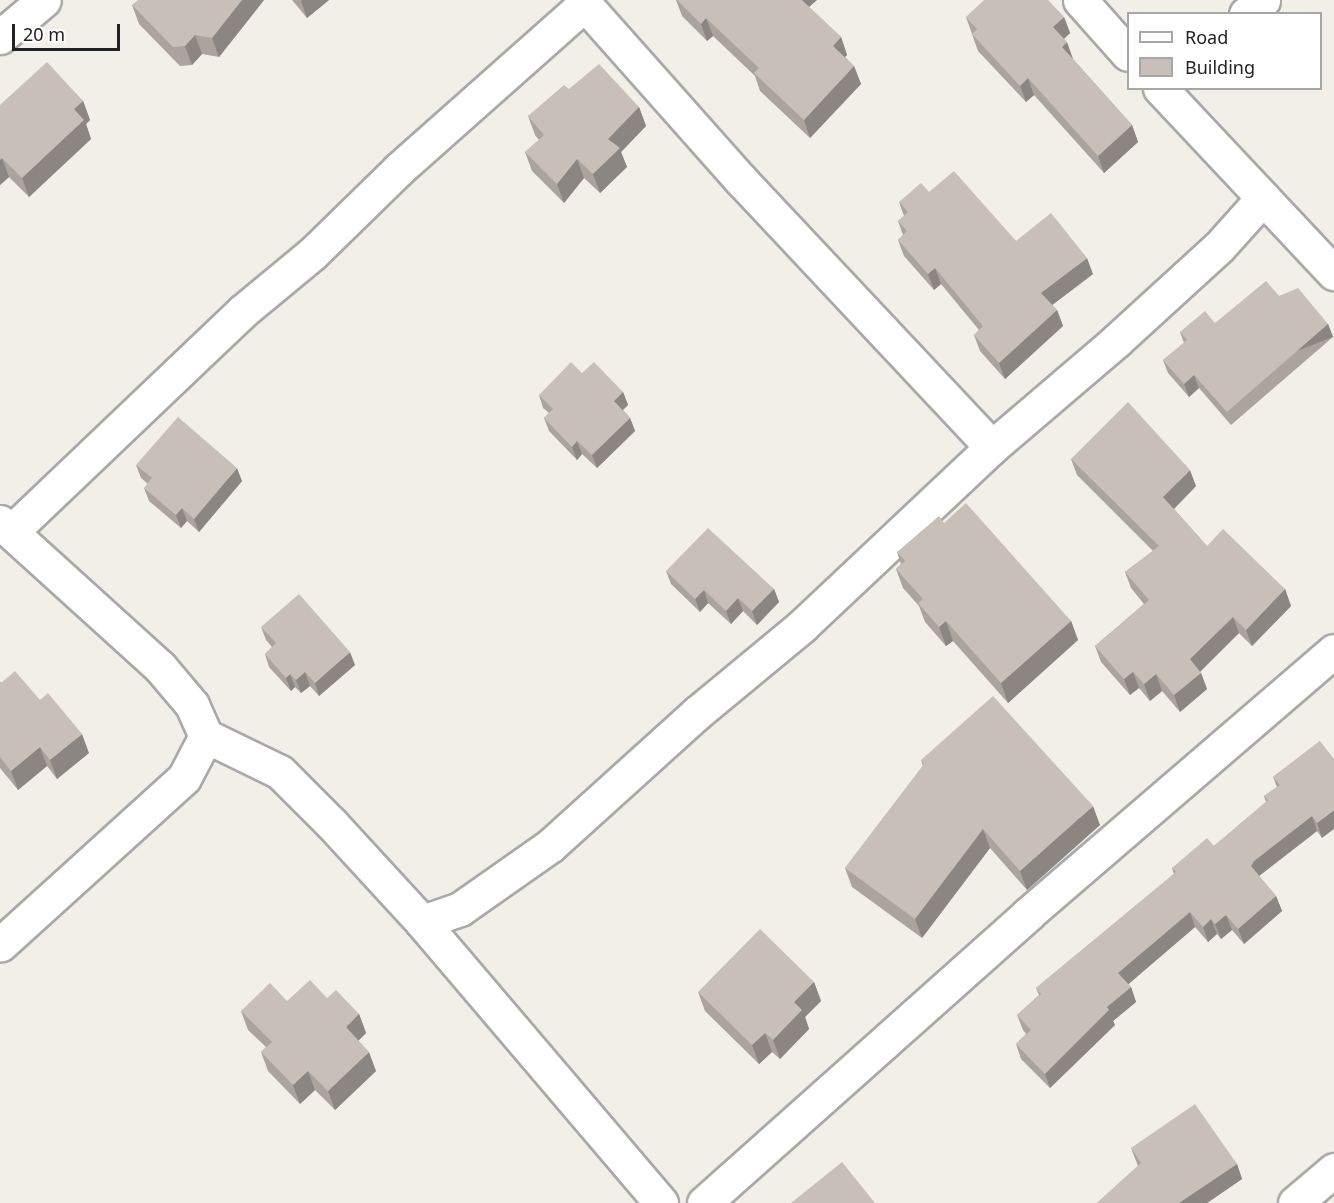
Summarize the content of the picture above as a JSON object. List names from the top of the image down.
{
  "legend": ["Road", "Building"],
  "scale_bar": "20 m"
}
